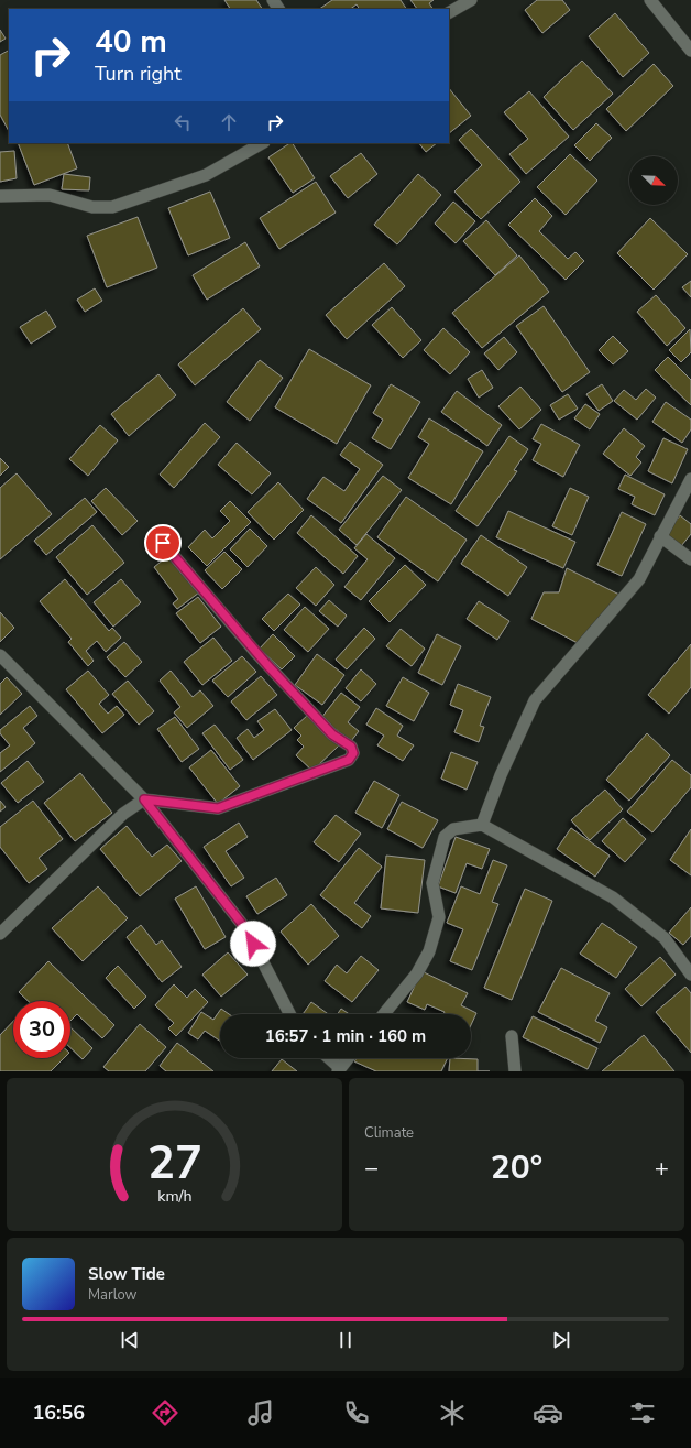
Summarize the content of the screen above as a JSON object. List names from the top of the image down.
{
  "north": "bottom right",
  "page": {
    "turn": ["40 m", "Turn right"],
    "limit": "30",
    "trip": "16:57 · 1 min · 160 m",
    "tile": "Climate",
    "heat": ["−", "20°", "+"],
    "song": ["Slow Tide", "Marlow"],
    "tabs": "16:56",
    "gauge": ["27", "km/h"]
  }
}
